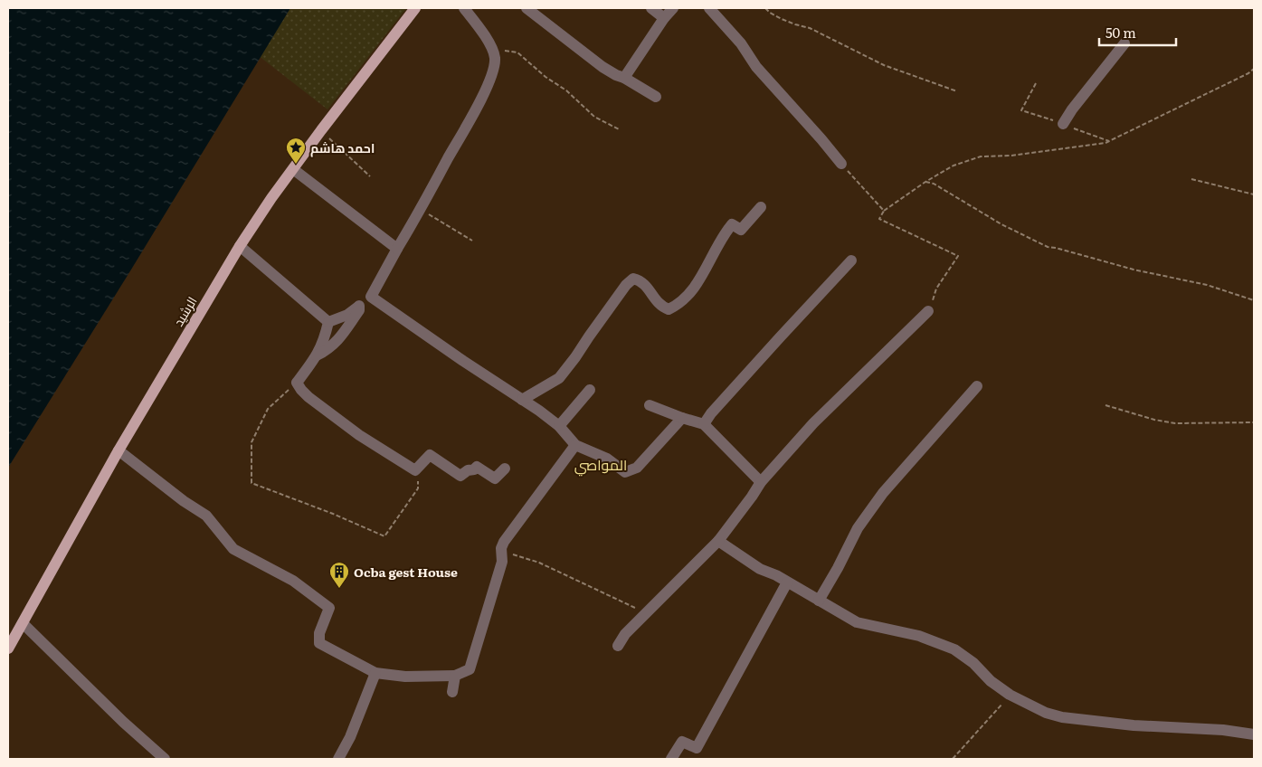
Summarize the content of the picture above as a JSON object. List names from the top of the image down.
{
  "streets": {
    "main road": ["الرشيد"]
  },
  "districts": ["المواصي"],
  "places": {
    "place": ["احمد هاشم"],
    "building": ["Ocba gest House"]
  },
  "scale_bar": "50 m"
}
